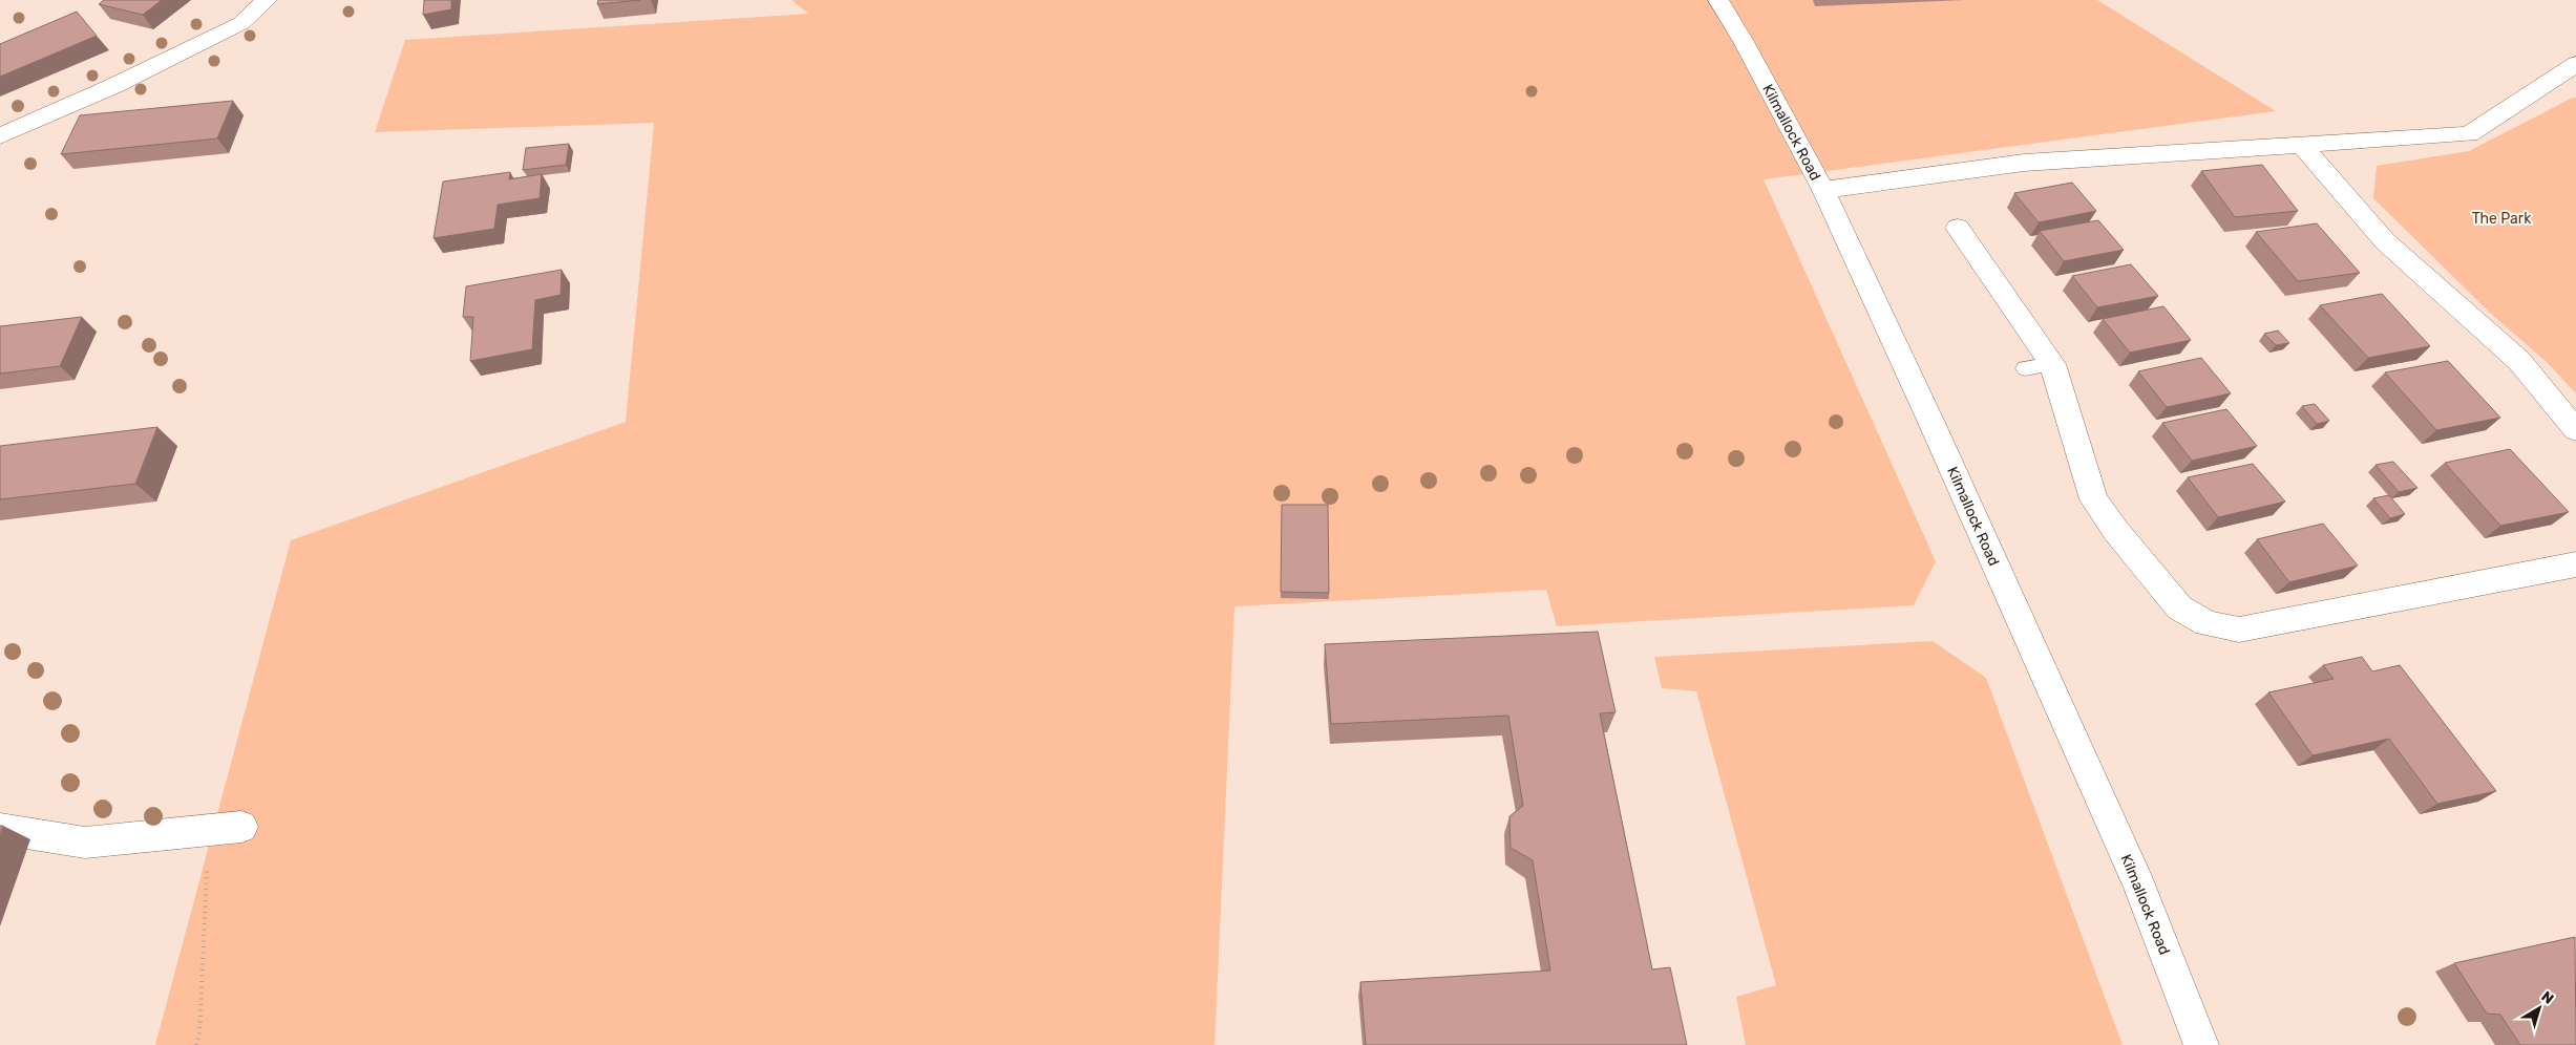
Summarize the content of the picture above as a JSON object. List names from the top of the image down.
{
  "streets": {
    "street": ["Kilmallock Road"]
  },
  "parks": ["The Park"],
  "north": "top right"
}
